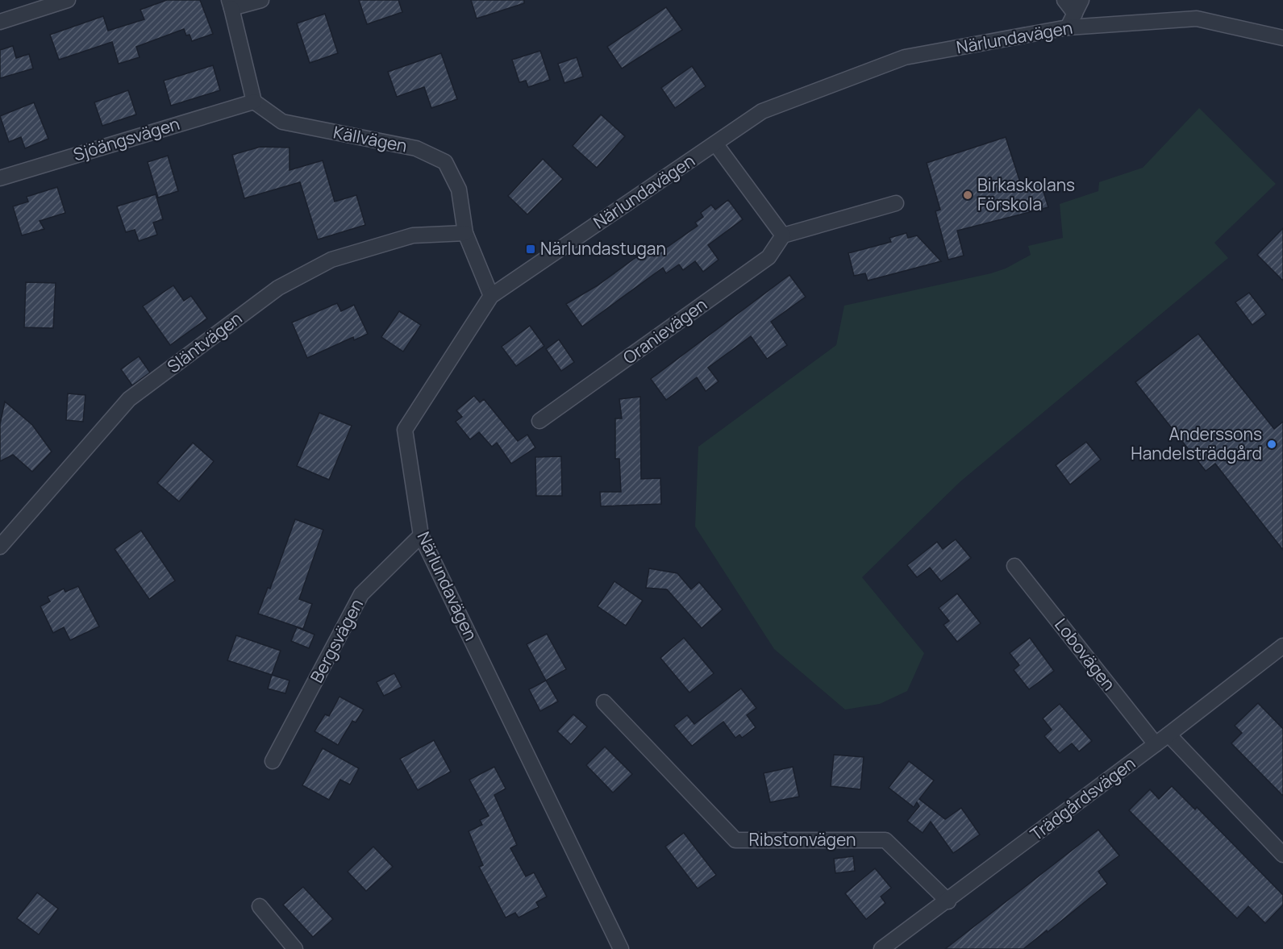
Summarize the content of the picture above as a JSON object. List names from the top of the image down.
{
  "streets": {
    "street": [
      "Närlundavägen",
      "Sjöängsvägen",
      "Källvägen",
      "Oranievägen",
      "Släntvägen",
      "Bergsvägen",
      "Lobovägen",
      "Trädgårdsvägen",
      "Ribstonvägen"
    ]
  },
  "crossings": [
    ["Närlundavägen", "Källvägen"],
    ["Närlundavägen", "Bergsvägen"],
    ["Sjöängsvägen", "Källvägen"],
    ["Källvägen", "Släntvägen"],
    ["Lobovägen", "Trädgårdsvägen"],
    ["Trädgårdsvägen", "Ribstonvägen"]
  ],
  "places": {
    "other": ["Birkaskolans Förskola", "Anderssons Handelsträdgård"],
    "transit": ["Närlundastugan"]
  }
}
